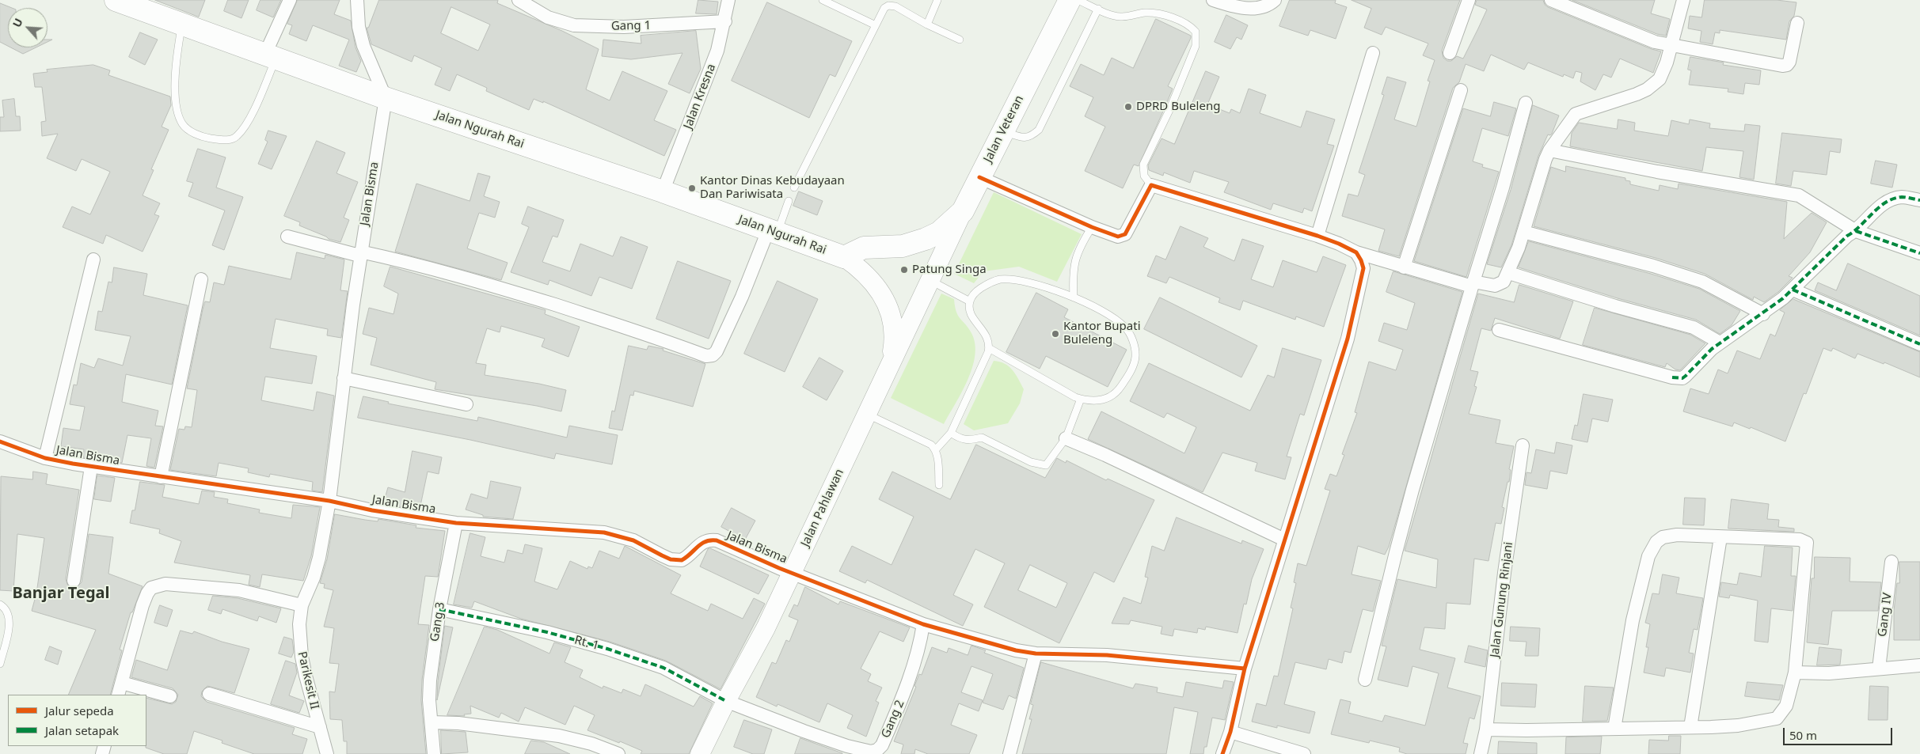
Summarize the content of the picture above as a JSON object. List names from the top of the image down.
{
  "streets": {
    "highway": ["Jalan Veteran", "Jalan Ngurah Rai"],
    "main road": ["Jalan Pahlawan"],
    "street": [
      "Gang 1",
      "Jalan Kresna",
      "Jalan Bisma",
      "Jalan Gunung Rinjani",
      "Gang IV",
      "Gang 3",
      "Rt. 1",
      "Parikesit II",
      "Gang 2"
    ]
  },
  "crossings": [
    ["Gang 1", "Jalan Kresna"],
    ["Jalan Kresna", "Jalan Ngurah Rai"],
    ["Jalan Veteran", "Jalan Pahlawan"],
    ["Jalan Ngurah Rai", "Jalan Bisma"],
    ["Jalan Ngurah Rai", "Jalan Pahlawan"],
    ["Jalan Bisma", "Jalan Pahlawan"],
    ["Jalan Bisma", "Gang 3"],
    ["Jalan Bisma", "Parikesit II"],
    ["Jalan Pahlawan", "Rt. 1"],
    ["Jalan Pahlawan", "Gang 2"],
    ["Gang 3", "Rt. 1"],
    ["Rt. 1", "Gang 2"]
  ],
  "districts": ["Banjar Tegal"],
  "places": [
    "DPRD Buleleng",
    "Kantor Dinas Kebudayaan Dan Pariwisata",
    "Patung Singa",
    "Kantor Bupati Buleleng"
  ],
  "legend": ["Jalur sepeda", "Jalan setapak"],
  "scale_bar": "50 m",
  "north": "top left"
}
